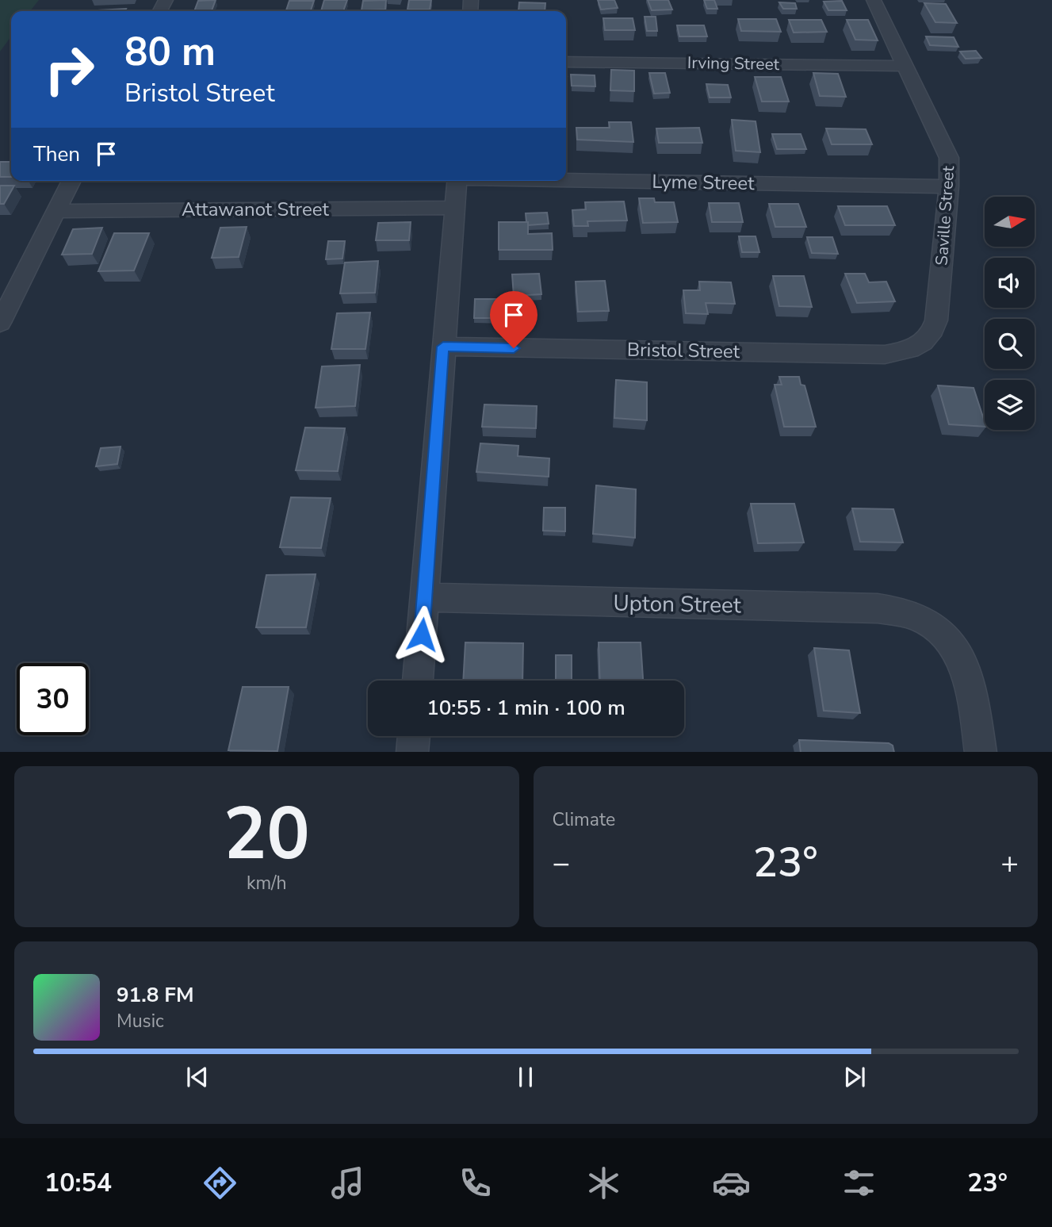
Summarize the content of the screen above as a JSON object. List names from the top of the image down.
{
  "streets": {
    "street": [
      "Irving Street",
      "Lyme Street",
      "Attawanot Street",
      "Saville Street",
      "Bristol Street",
      "Upton Street"
    ]
  },
  "crossings": [
    ["Irving Street", "Saville Street"],
    ["Lyme Street", "Saville Street"],
    ["Saville Street", "Bristol Street"]
  ],
  "north": "right",
  "page": {
    "turn": ["80 m", "Bristol Street"],
    "then": "Then",
    "limit": "30",
    "trip": "10:55 · 1 min · 100 m",
    "tile": [
      ["20", "km/h"],
      "Climate"
    ],
    "heat": ["−", "23°", "+"],
    "song": ["91.8 FM", "Music"],
    "tabs": ["10:54", "23°"]
  }
}
